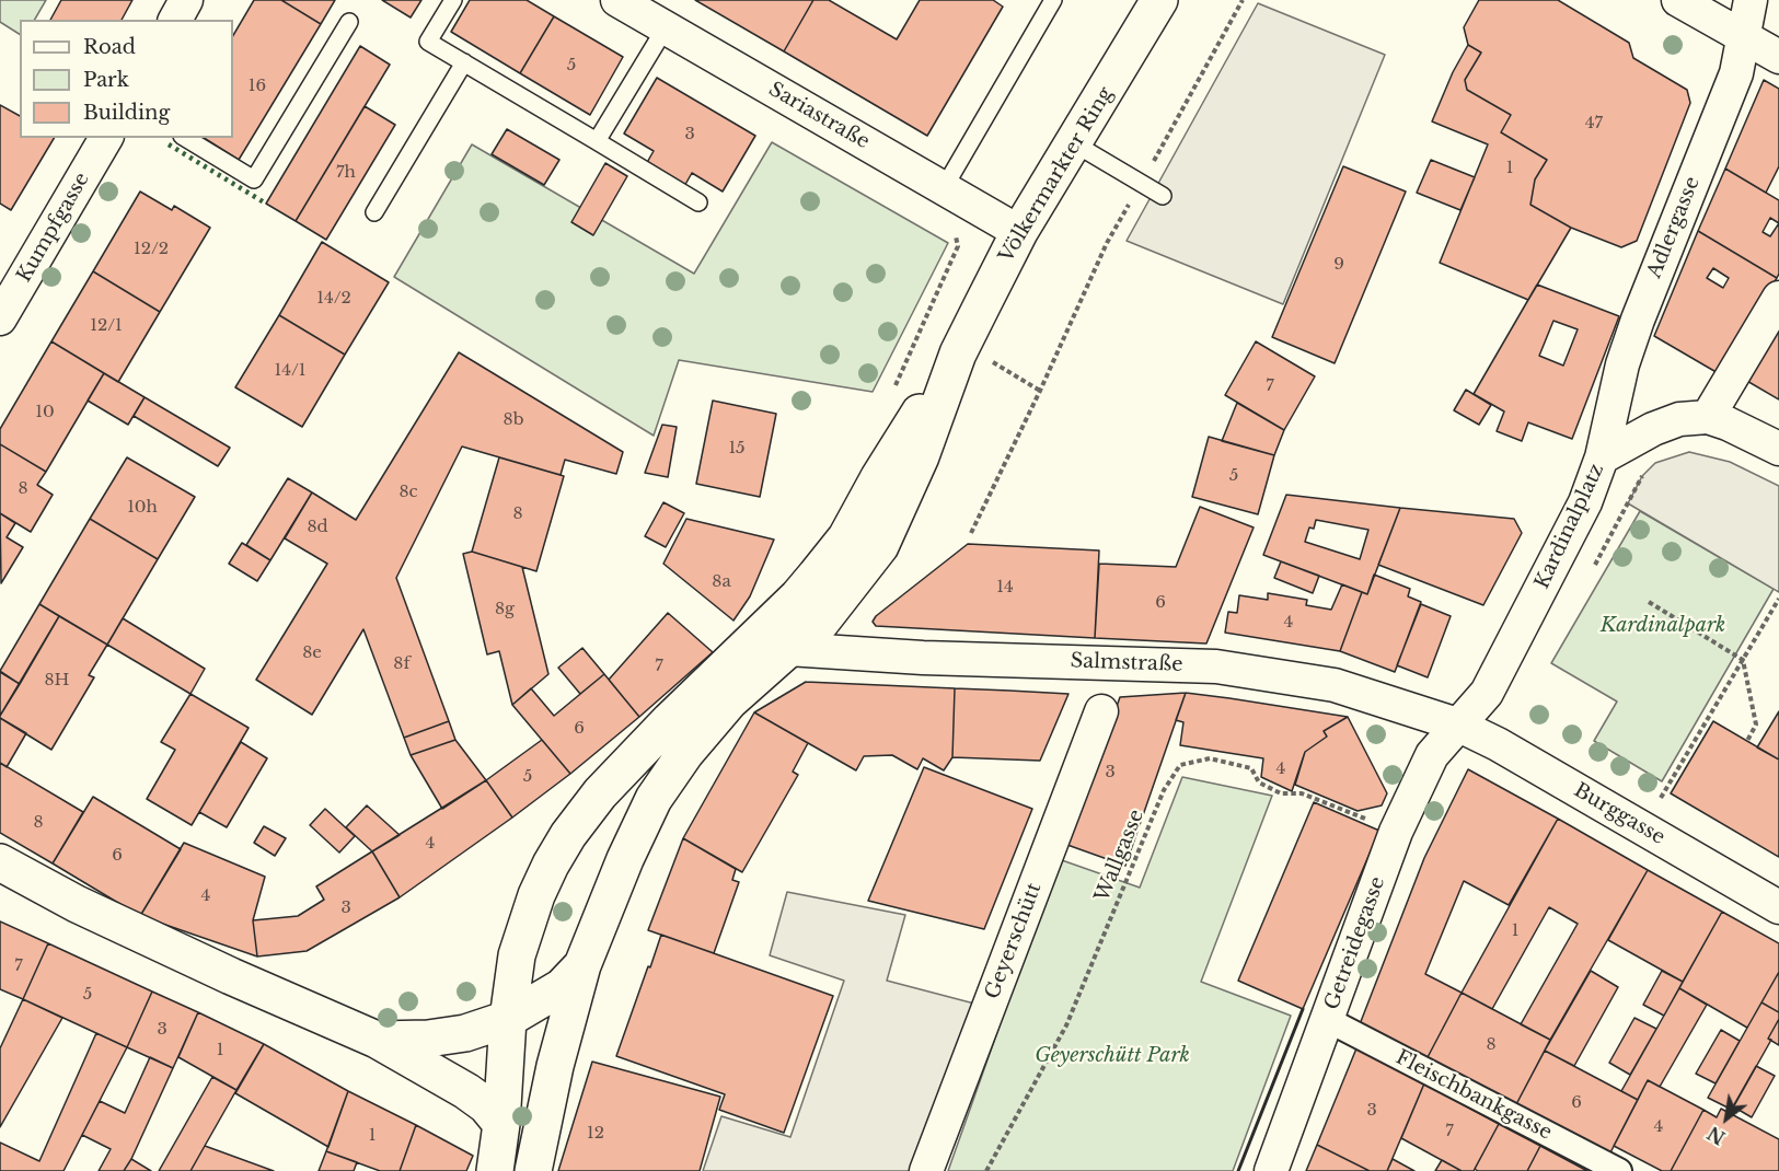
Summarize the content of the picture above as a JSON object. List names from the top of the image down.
{
  "streets": {
    "main road": ["Völkermarkter Ring"],
    "street": [
      "Sariastraße",
      "Kumpfgasse",
      "Adlergasse",
      "Kardinalplatz",
      "Salmstraße",
      "Burggasse",
      "Geyerschütt",
      "Getreidegasse",
      "Fleischbankgasse"
    ],
    "path": ["Wallgasse"]
  },
  "crossings": [
    ["Sariastraße", "Völkermarkter Ring"],
    ["Völkermarkter Ring", "Salmstraße"],
    ["Adlergasse", "Kardinalplatz"],
    ["Kardinalplatz", "Salmstraße"],
    ["Kardinalplatz", "Burggasse"],
    ["Kardinalplatz", "Getreidegasse"],
    ["Salmstraße", "Burggasse"],
    ["Salmstraße", "Getreidegasse"],
    ["Burggasse", "Getreidegasse"],
    ["Wallgasse", "Getreidegasse"],
    ["Getreidegasse", "Fleischbankgasse"]
  ],
  "parks": ["Kardinalpark", "Geyerschütt Park"],
  "house_numbers": [
    "5",
    "16",
    "47",
    "3",
    "1",
    "7h",
    "12/2",
    "9",
    "14/2",
    "12/1",
    "14/1",
    "7",
    "10",
    "8b",
    "15",
    "5",
    "8",
    "8c",
    "10h",
    "8",
    "8d",
    "8a",
    "14",
    "6",
    "8g",
    "4",
    "8e",
    "8f",
    "7",
    "8H",
    "6",
    "4",
    "3",
    "5",
    "8",
    "4",
    "6",
    "4",
    "3",
    "1",
    "7",
    "5",
    "3",
    "8",
    "1",
    "6",
    "3",
    "4",
    "7",
    "12",
    "1"
  ],
  "legend": ["Road", "Park", "Building"],
  "north": "bottom left"
}
